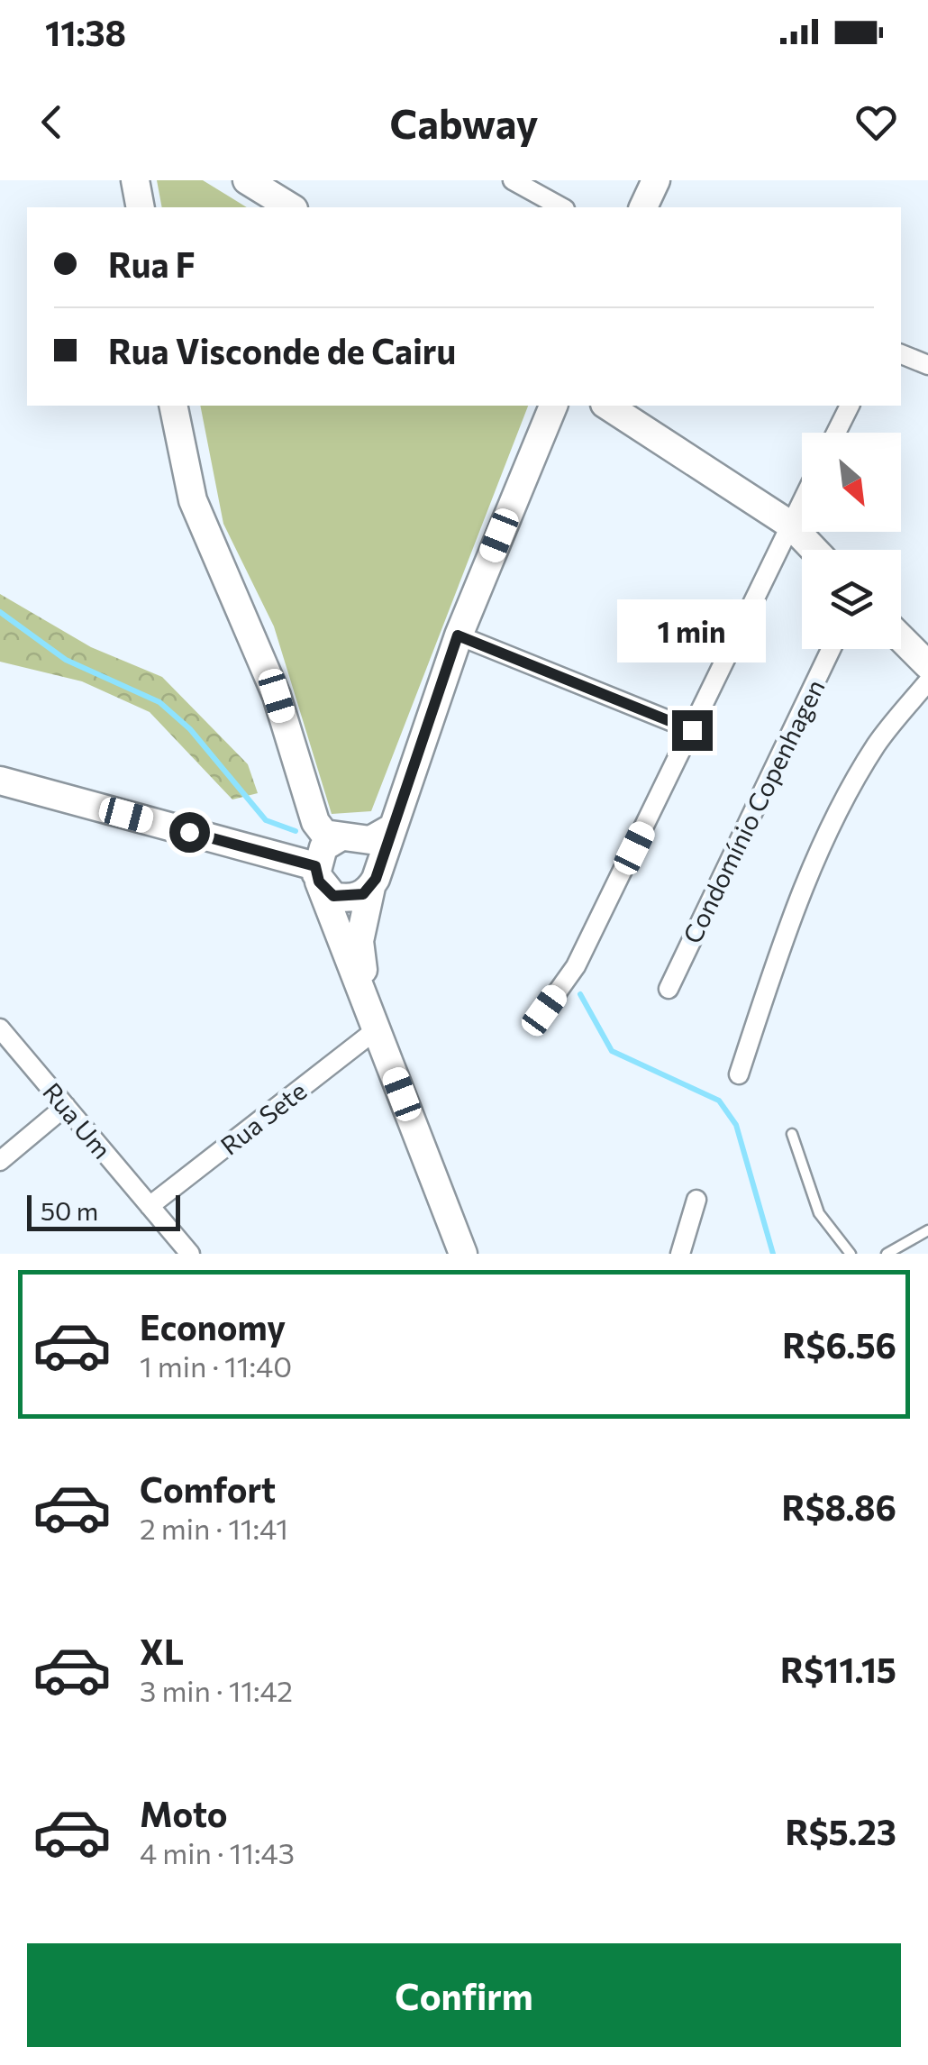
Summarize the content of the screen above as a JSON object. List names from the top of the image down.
{
  "streets": {
    "street": ["Condomínio Copenhagen", "Rua Sete", "Rua Um"]
  },
  "crossings": [
    ["Rua Sete", "Rua Um"]
  ],
  "scale_bar": "50 m",
  "north": "bottom right",
  "page": {
    "status": "11:38",
    "header": "Cabway",
    "banner": ["Rua F", "Rua Visconde de Cairu"],
    "bubble": "1 min",
    "scale": "50 m",
    "list": [
      {
        "name": "Economy",
        "note": "1 min · 11:40",
        "value": "R$6.56"
      },
      {
        "name": "Comfort",
        "note": "2 min · 11:41",
        "value": "R$8.86"
      },
      {
        "name": "XL",
        "note": "3 min · 11:42",
        "value": "R$11.15"
      },
      {
        "name": "Moto",
        "note": "4 min · 11:43",
        "value": "R$5.23"
      }
    ],
    "buttons": "Confirm"
  }
}
